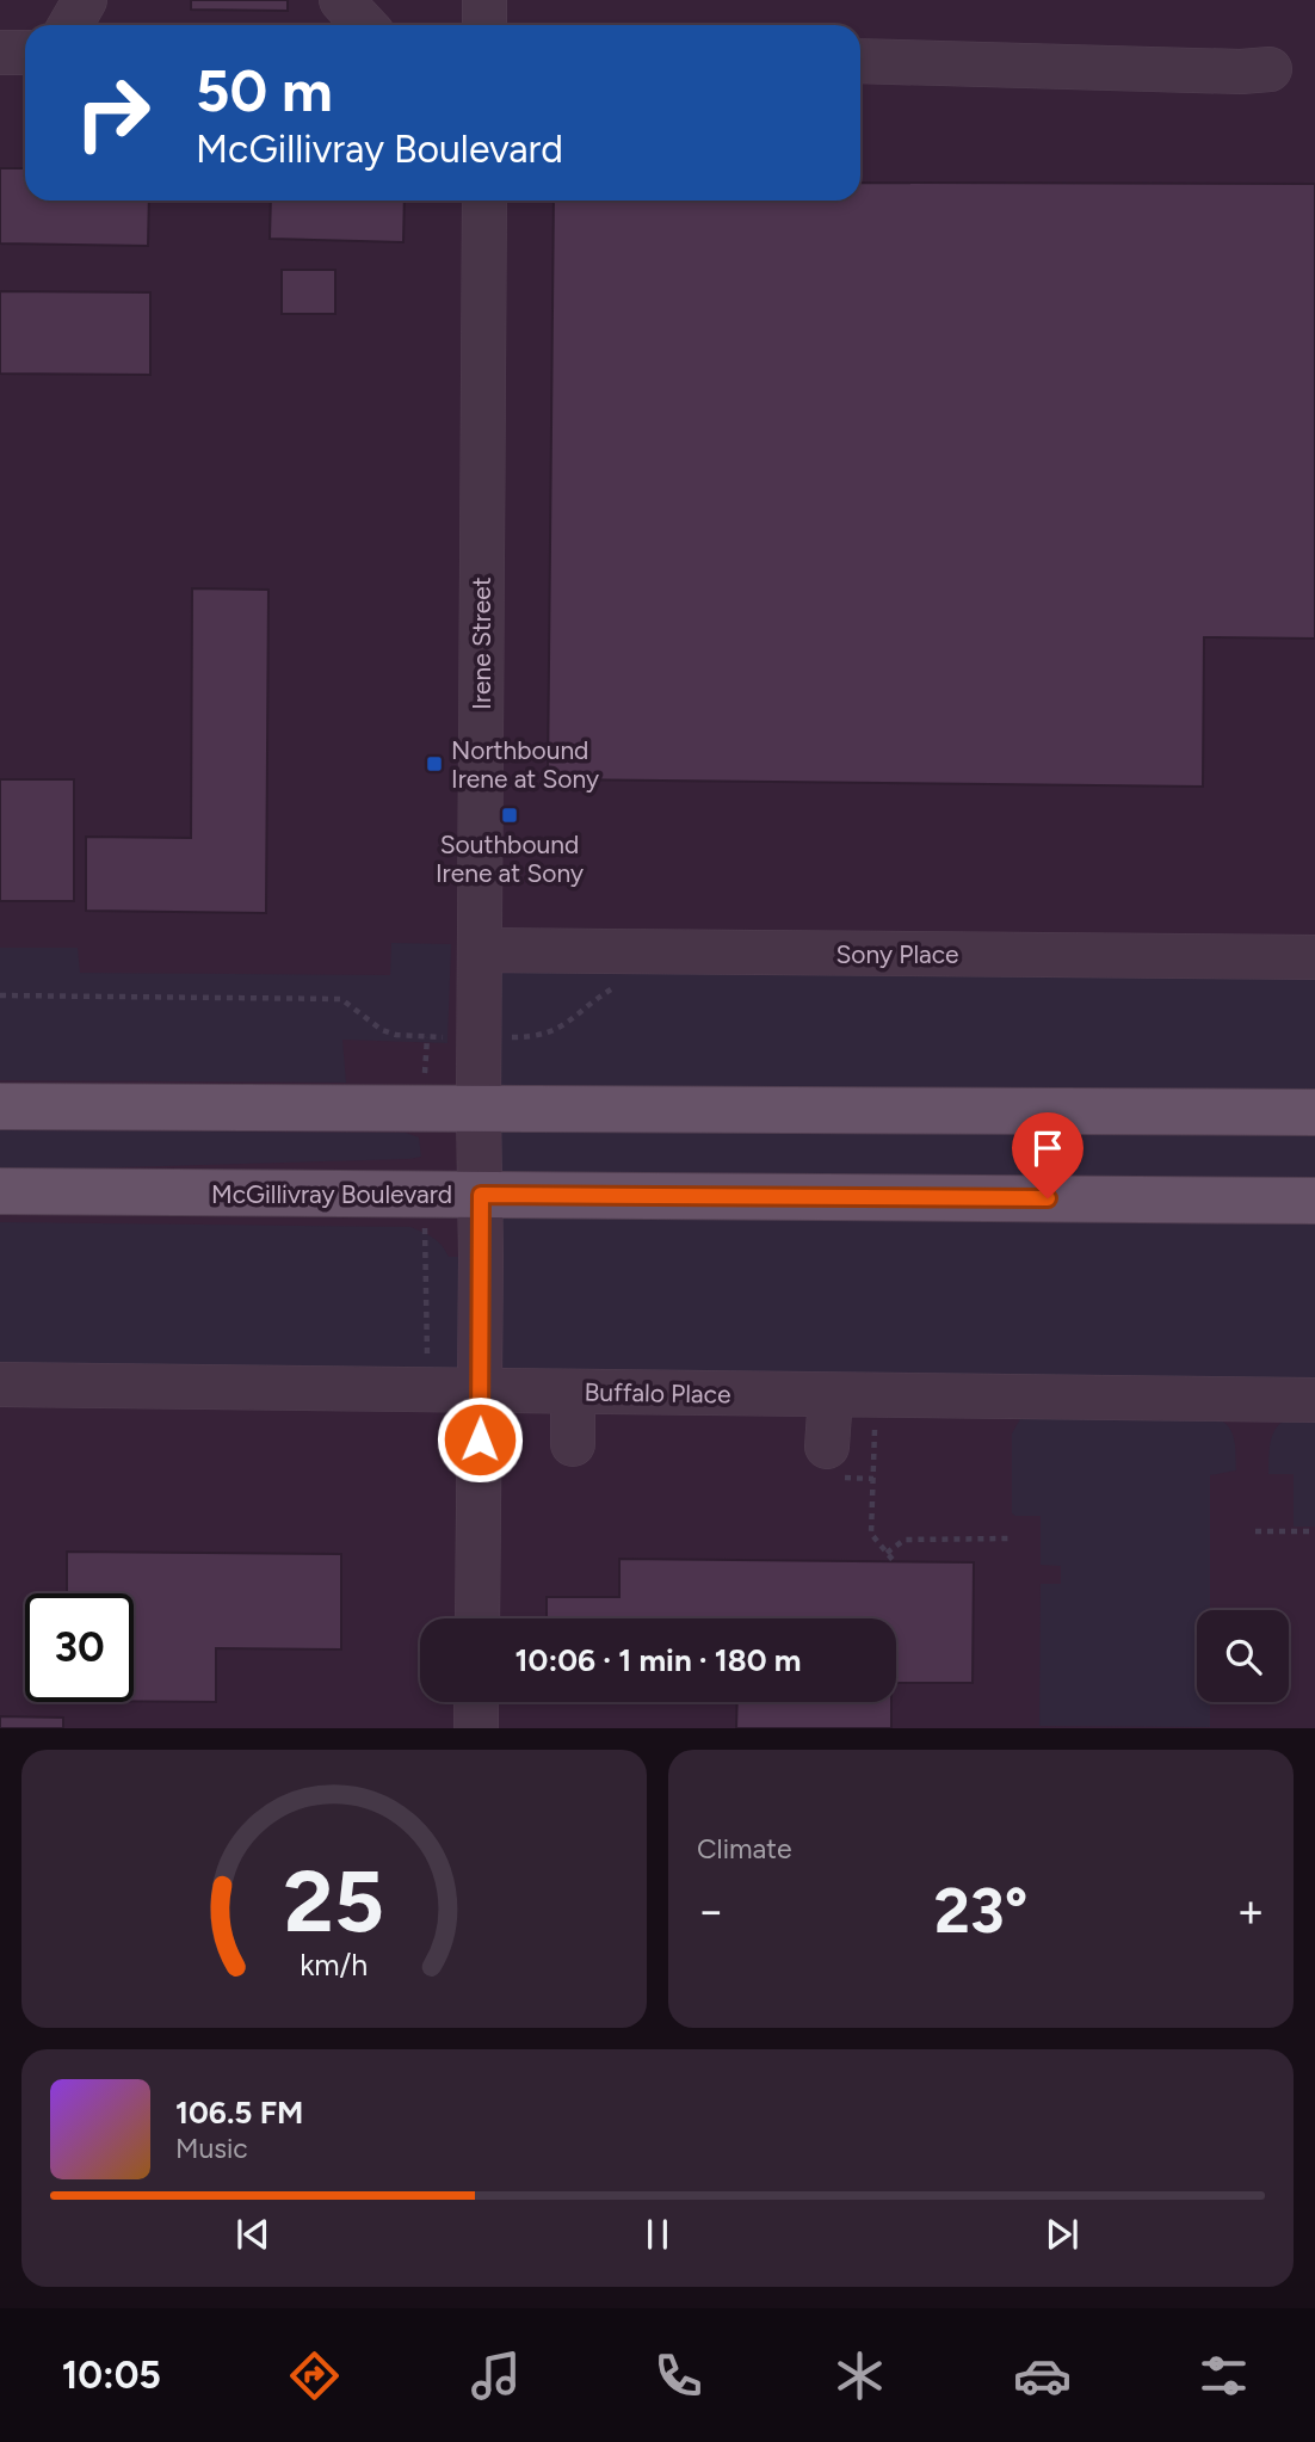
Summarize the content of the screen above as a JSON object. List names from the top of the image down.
{
  "streets": {
    "main road": ["McGillivray Boulevard"],
    "street": ["Irene Street", "Sony Place", "Buffalo Place"]
  },
  "crossings": [
    ["Irene Street", "Sony Place"],
    ["Irene Street", "McGillivray Boulevard"],
    ["Irene Street", "Buffalo Place"]
  ],
  "places": {
    "transit": ["Northbound Irene at Sony", "Southbound Irene at Sony"]
  },
  "page": {
    "turn": ["50 m", "McGillivray Boulevard"],
    "limit": "30",
    "trip": "10:06 · 1 min · 180 m",
    "tile": "Climate",
    "heat": ["−", "23°", "+"],
    "song": ["106.5 FM", "Music"],
    "tabs": "10:05",
    "gauge": ["25", "km/h"]
  }
}
